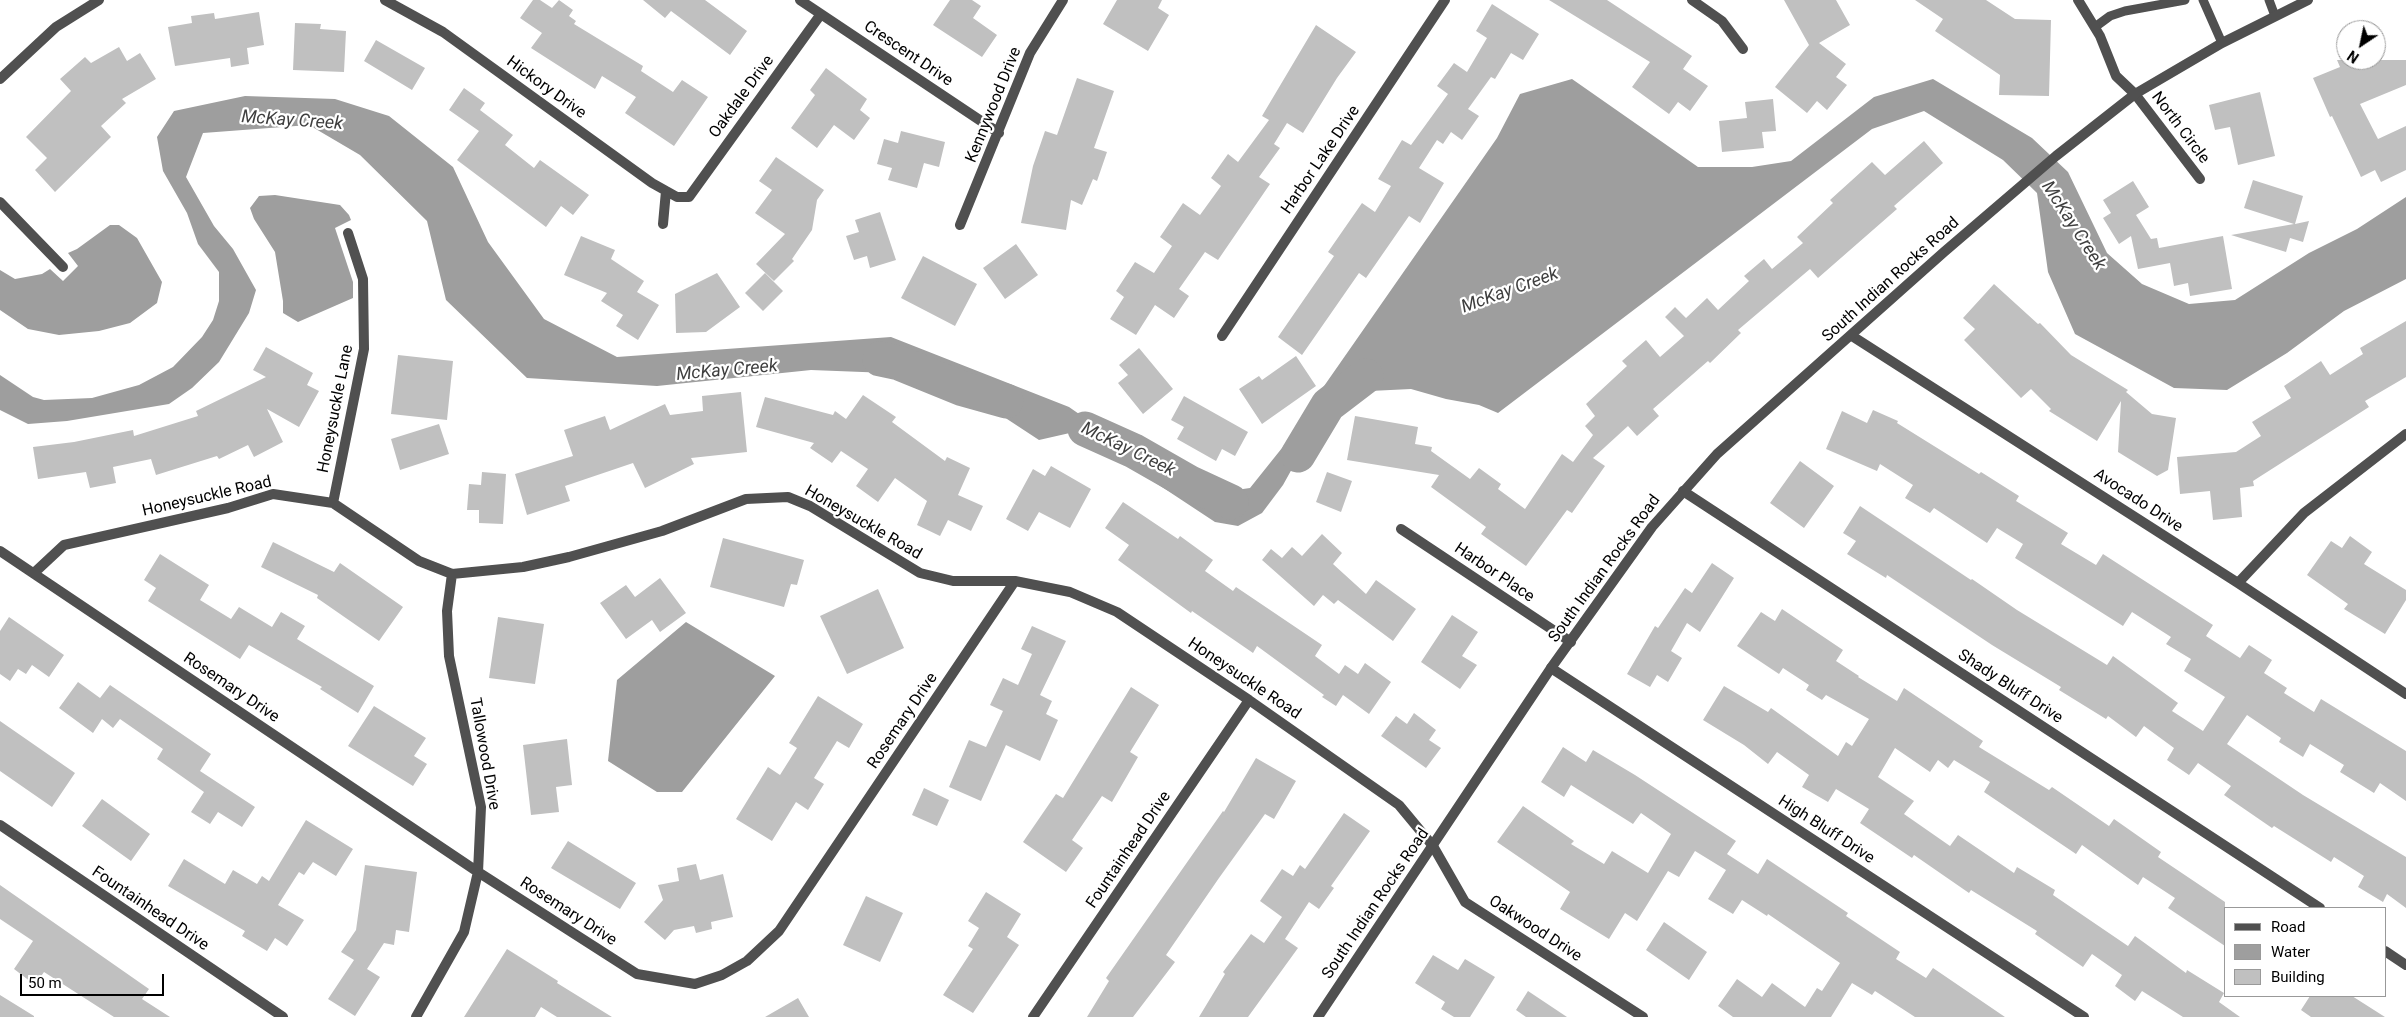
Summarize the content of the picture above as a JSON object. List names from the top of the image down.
{
  "streets": {
    "street": [
      "Crescent Drive",
      "Hickory Drive",
      "Oakdale Drive",
      "Kennywood Drive",
      "North Circle",
      "Harbor Lake Drive",
      "South Indian Rocks Road",
      "Honeysuckle Lane",
      "Honeysuckle Road",
      "Avocado Drive",
      "Harbor Place",
      "Shady Bluff Drive",
      "Rosemary Drive",
      "Tallowood Drive",
      "High Bluff Drive",
      "Fountainhead Drive",
      "Oakwood Drive"
    ]
  },
  "crossings": [
    ["Crescent Drive", "Oakdale Drive"],
    ["Crescent Drive", "Kennywood Drive"],
    ["Hickory Drive", "Oakdale Drive"],
    ["North Circle", "South Indian Rocks Road"],
    ["South Indian Rocks Road", "Honeysuckle Road"],
    ["South Indian Rocks Road", "Avocado Drive"],
    ["South Indian Rocks Road", "Harbor Place"],
    ["South Indian Rocks Road", "Shady Bluff Drive"],
    ["South Indian Rocks Road", "High Bluff Drive"],
    ["South Indian Rocks Road", "Oakwood Drive"],
    ["Honeysuckle Lane", "Honeysuckle Road"],
    ["Honeysuckle Road", "Rosemary Drive"],
    ["Honeysuckle Road", "Tallowood Drive"],
    ["Honeysuckle Road", "Fountainhead Drive"],
    ["Honeysuckle Road", "Oakwood Drive"],
    ["Rosemary Drive", "Tallowood Drive"]
  ],
  "water": ["McKay Creek"],
  "legend": ["Road", "Water", "Building"],
  "scale_bar": "50 m",
  "north": "bottom left"
}
